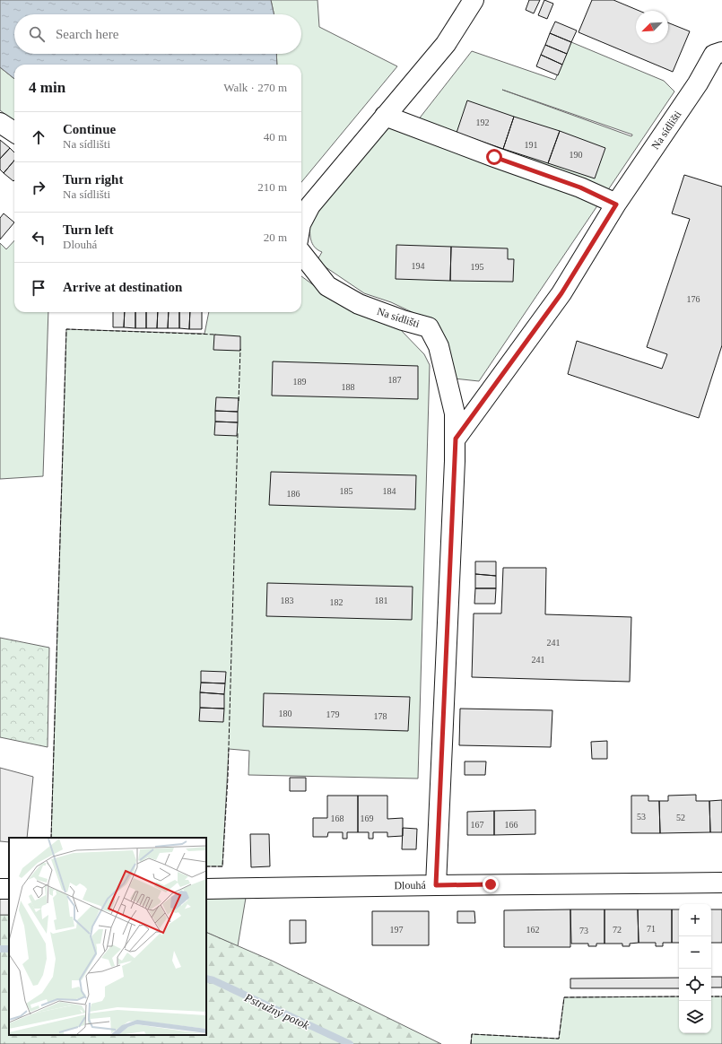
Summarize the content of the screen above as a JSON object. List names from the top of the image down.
{
  "streets": {
    "street": ["Na sídlišti", "Dlouhá"]
  },
  "crossings": [
    ["Na sídlišti", "Dlouhá"]
  ],
  "water": ["Pstružný potok"],
  "house_numbers": [
    "192",
    "191",
    "190",
    "194",
    "195",
    "176",
    "187",
    "189",
    "188",
    "185",
    "184",
    "186",
    "183",
    "181",
    "182",
    "241",
    "241",
    "180",
    "179",
    "178",
    "53",
    "52",
    "168",
    "169",
    "167",
    "166",
    "71",
    "197",
    "162",
    "72",
    "73"
  ],
  "north": "bottom left",
  "page": {
    "search": "Search here",
    "heading": ["4 min", "Walk · 270 m"],
    "list": [
      ["Continue", "Na sídlišti", "40 m"],
      ["Turn right", "Na sídlišti", "210 m"],
      ["Turn left", "Dlouhá", "20 m"],
      "Arrive at destination"
    ],
    "map_buttons": ["+", "−"]
  }
}
